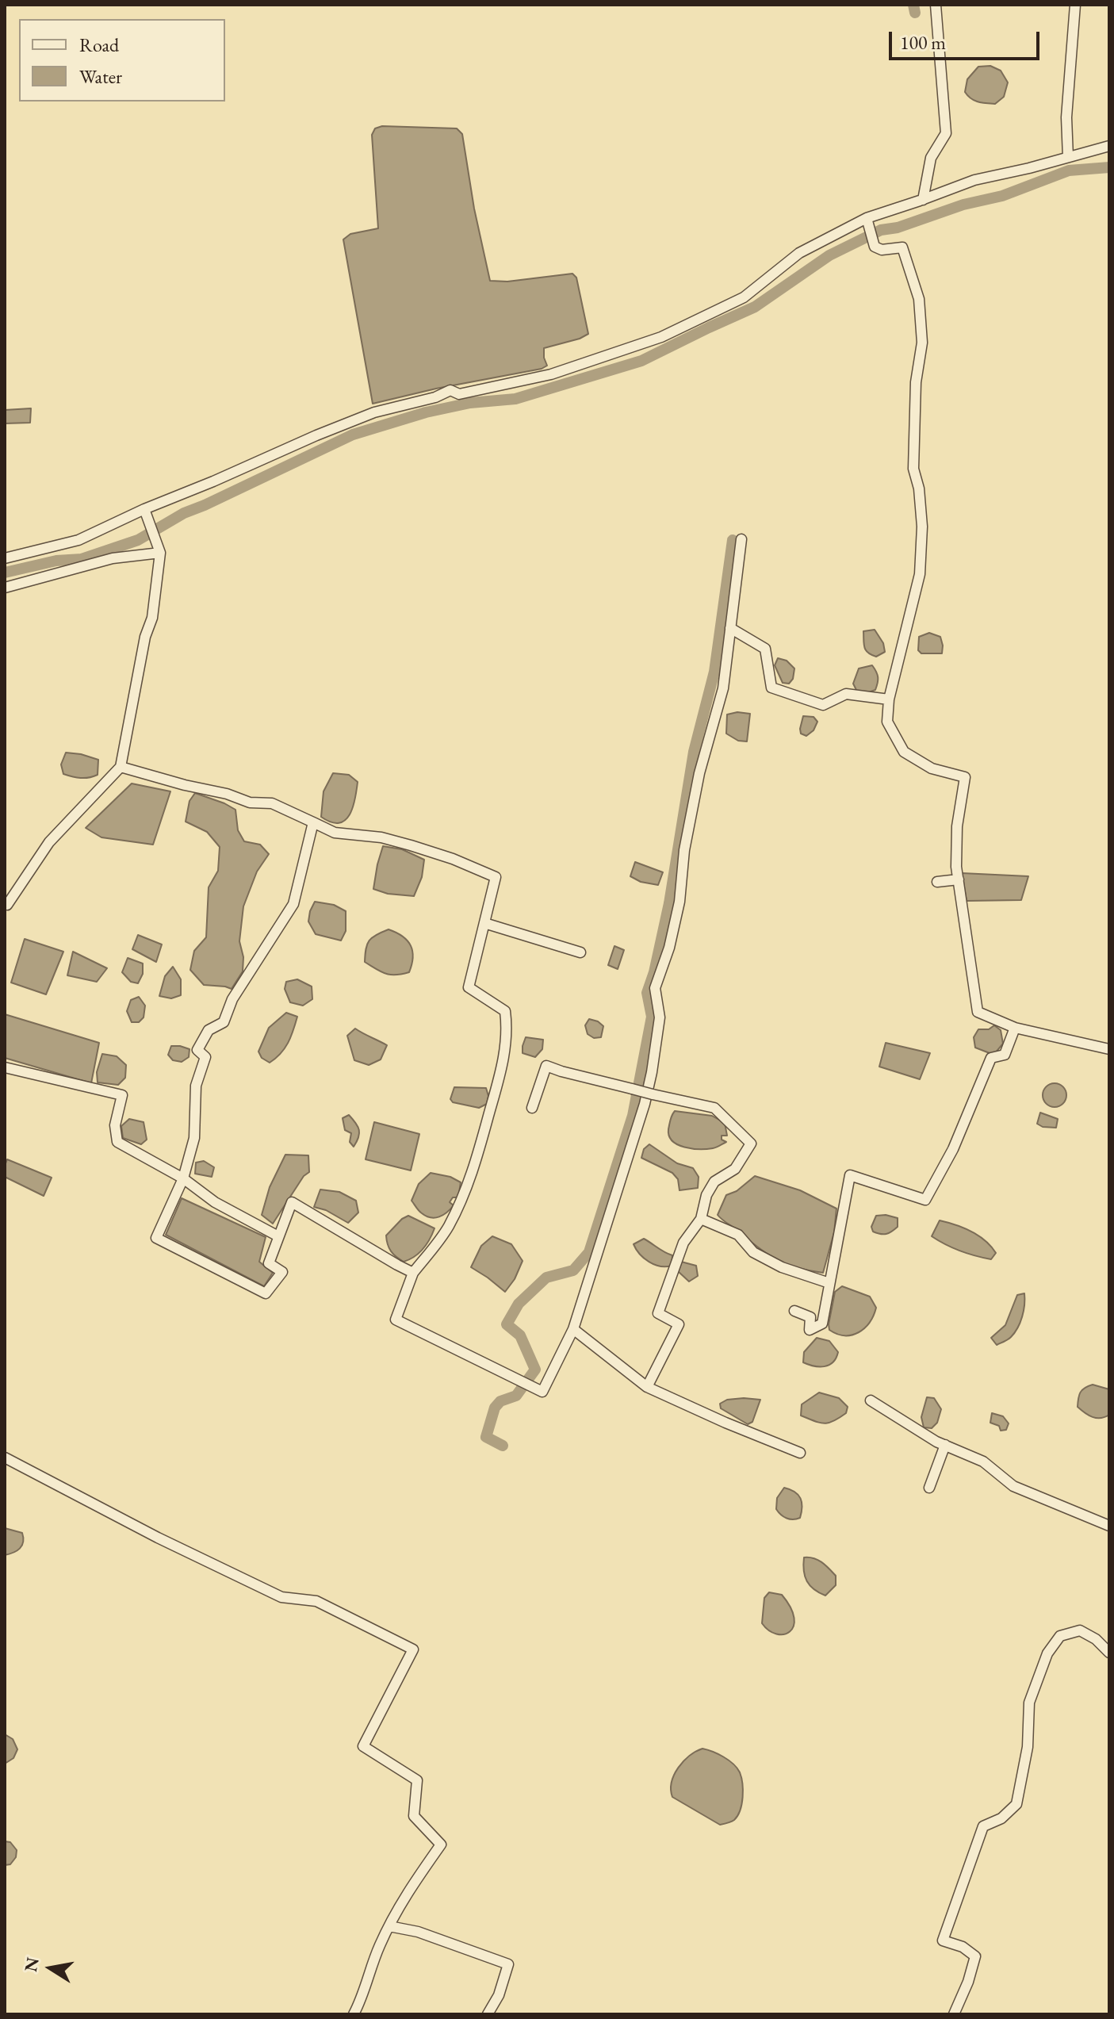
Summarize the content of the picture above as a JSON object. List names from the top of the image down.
{
  "legend": ["Road", "Water"],
  "scale_bar": "100 m",
  "north": "left"
}
